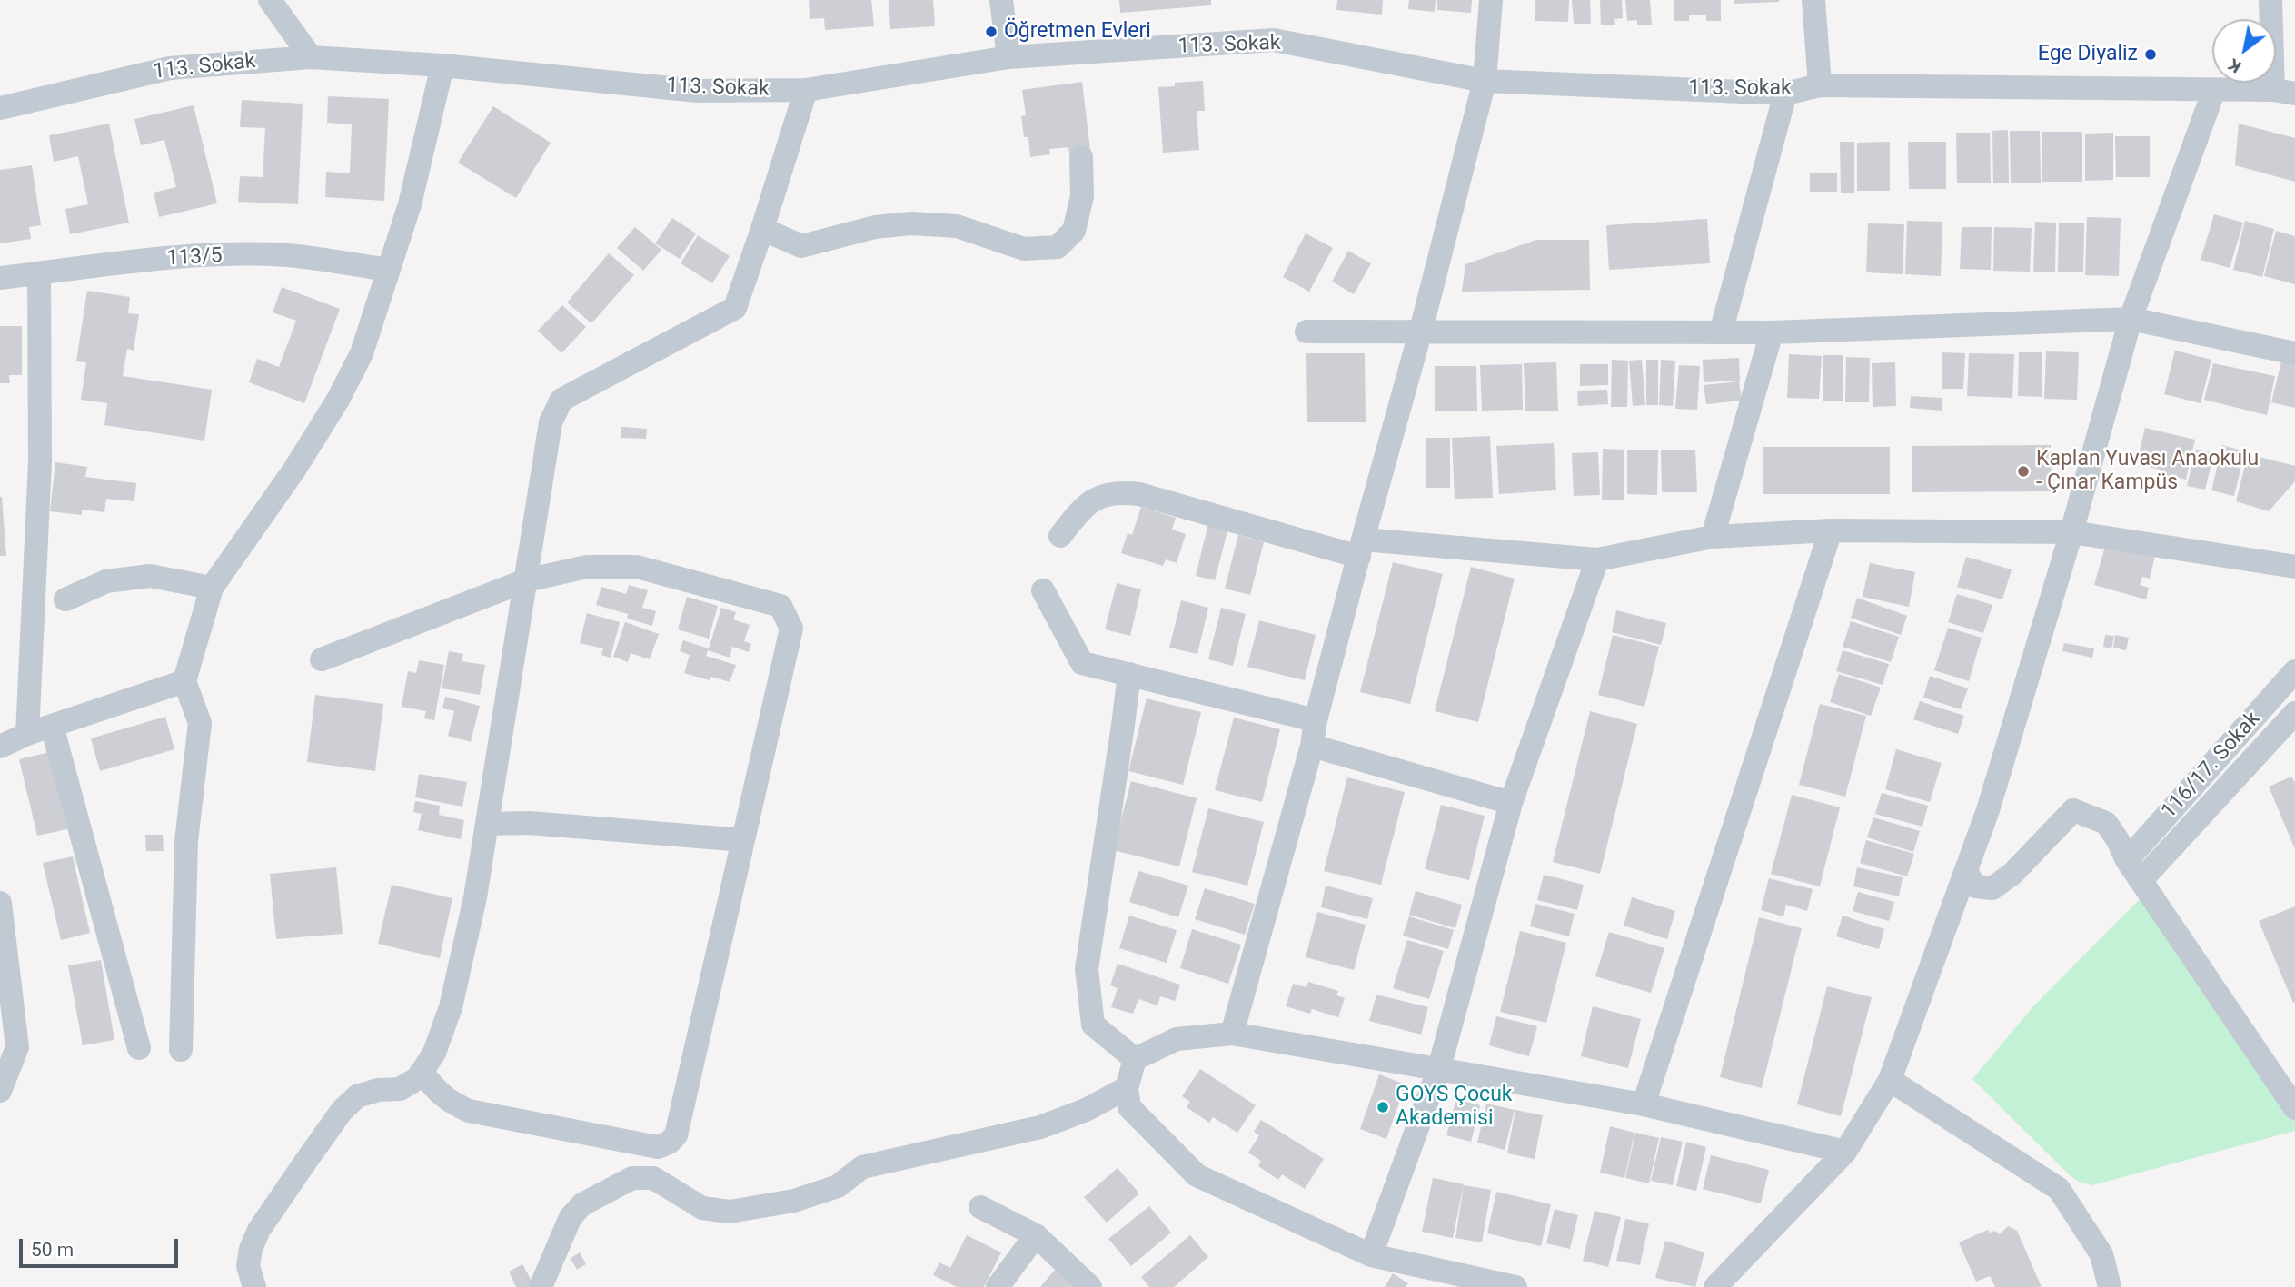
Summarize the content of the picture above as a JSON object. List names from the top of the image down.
{
  "streets": {
    "street": ["113. Sokak", "113/5", "116/17. Sokak"]
  },
  "places": [
    "Öğretmen Evleri",
    "Ege Diyaliz",
    "Kaplan Yuvası Anaokulu - Çınar Kampüs",
    "GOYS Çocuk Akademisi"
  ],
  "scale_bar": "50 m",
  "north": "bottom left"
}
